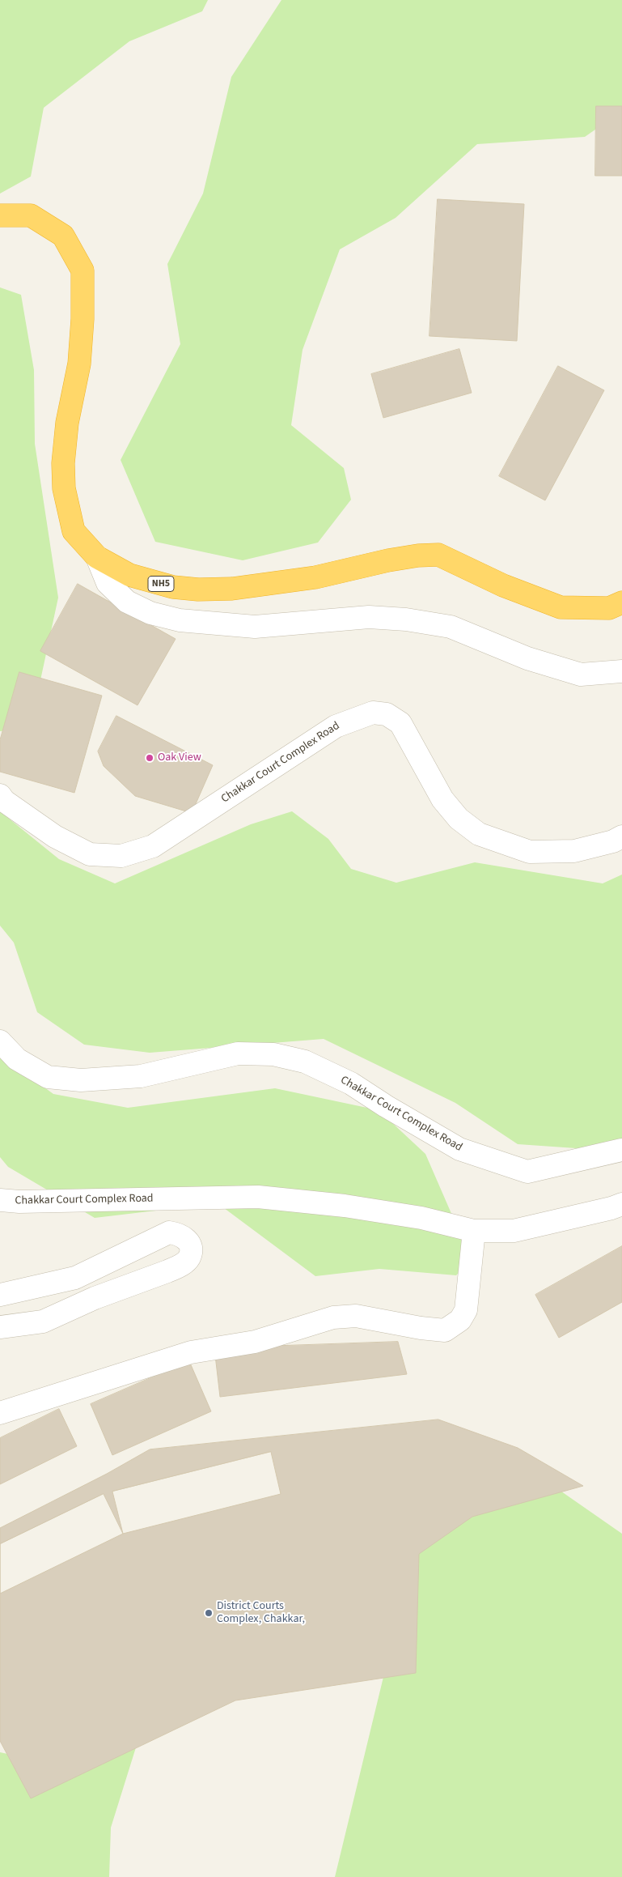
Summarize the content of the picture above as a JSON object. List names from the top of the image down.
{
  "streets": {
    "highway": ["NH5"],
    "street": ["Chakkar Court Complex Road"]
  },
  "places": ["Oak View", "District Courts Complex, Chakkar,"]
}
